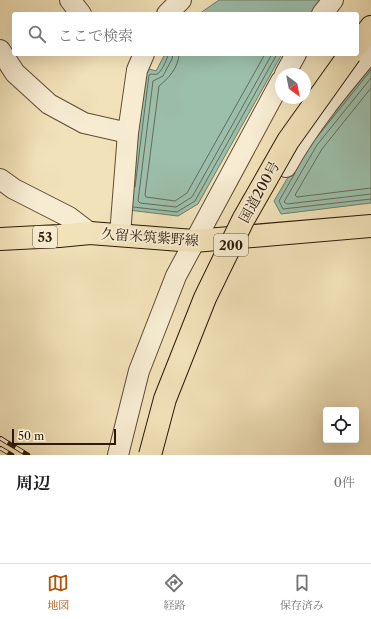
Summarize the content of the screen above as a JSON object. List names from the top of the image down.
{
  "streets": {
    "main road": [
      "国道200号",
      "53",
      "久留米筑紫野線",
      "200"
    ]
  },
  "scale_bar": "50 m",
  "north": "bottom right",
  "page": {
    "search": "ここで検索",
    "scale": "50 m",
    "heading": ["周辺", "0件"],
    "nav": ["地図", "経路", "保存済み"]
  }
}
